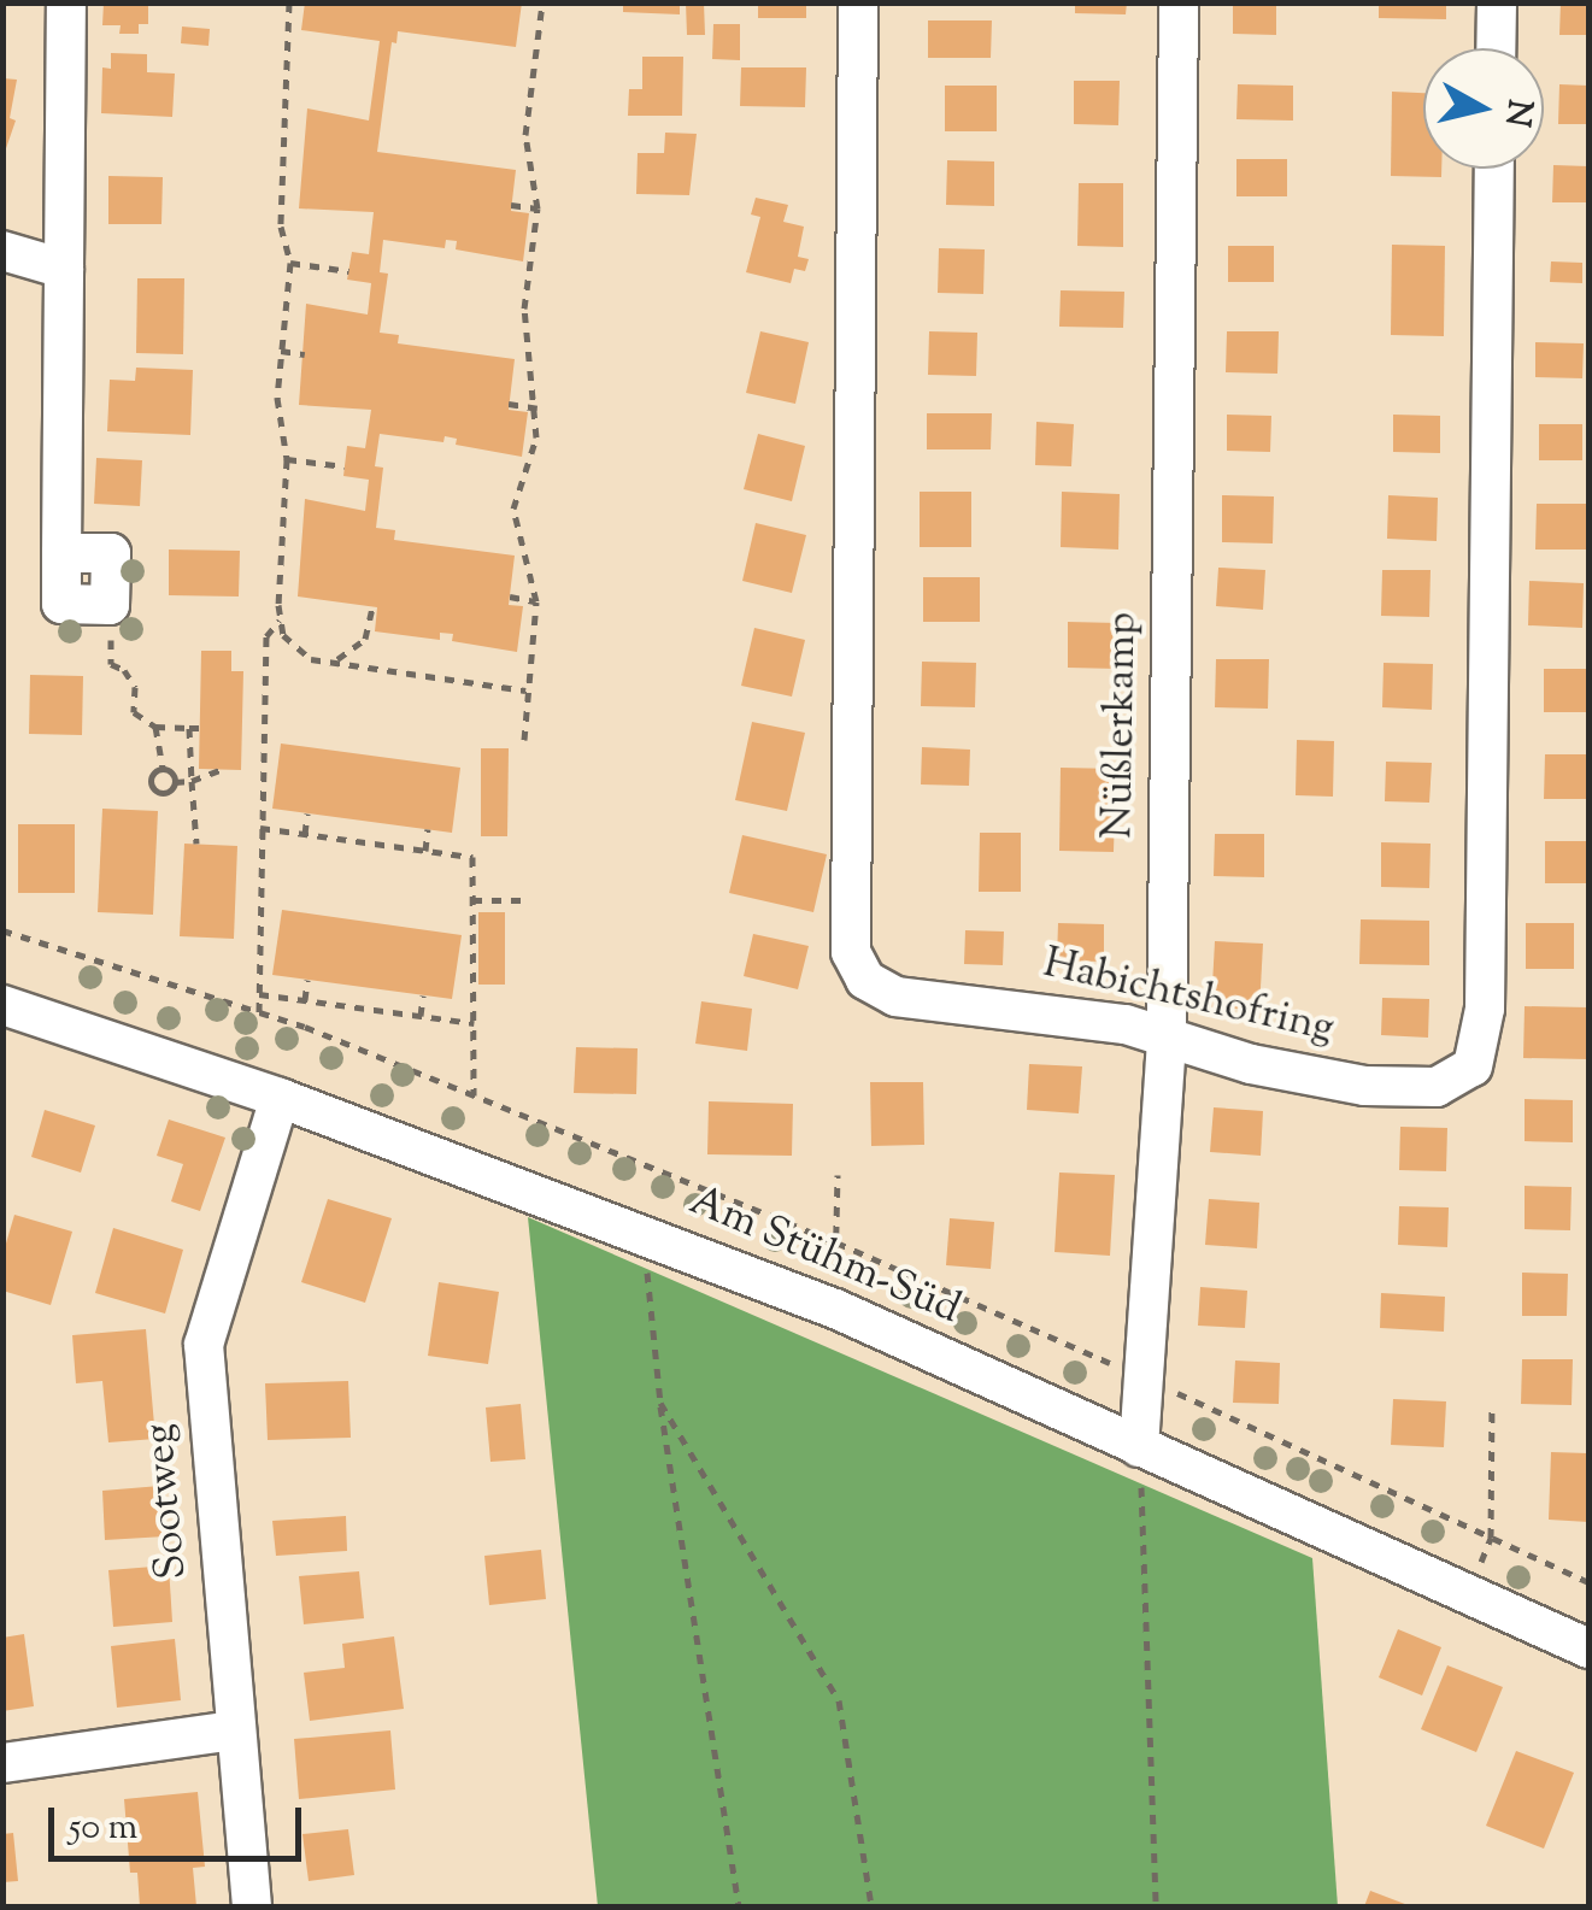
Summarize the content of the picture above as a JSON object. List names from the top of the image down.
{
  "streets": {
    "street": [
      "Nüßlerkamp",
      "Habichtshofring",
      "Am Stühm-Süd",
      "Sootweg"
    ]
  },
  "crossings": [
    ["Nüßlerkamp", "Habichtshofring"],
    ["Nüßlerkamp", "Am Stühm-Süd"],
    ["Am Stühm-Süd", "Sootweg"]
  ],
  "scale_bar": "50 m",
  "north": "right"
}
